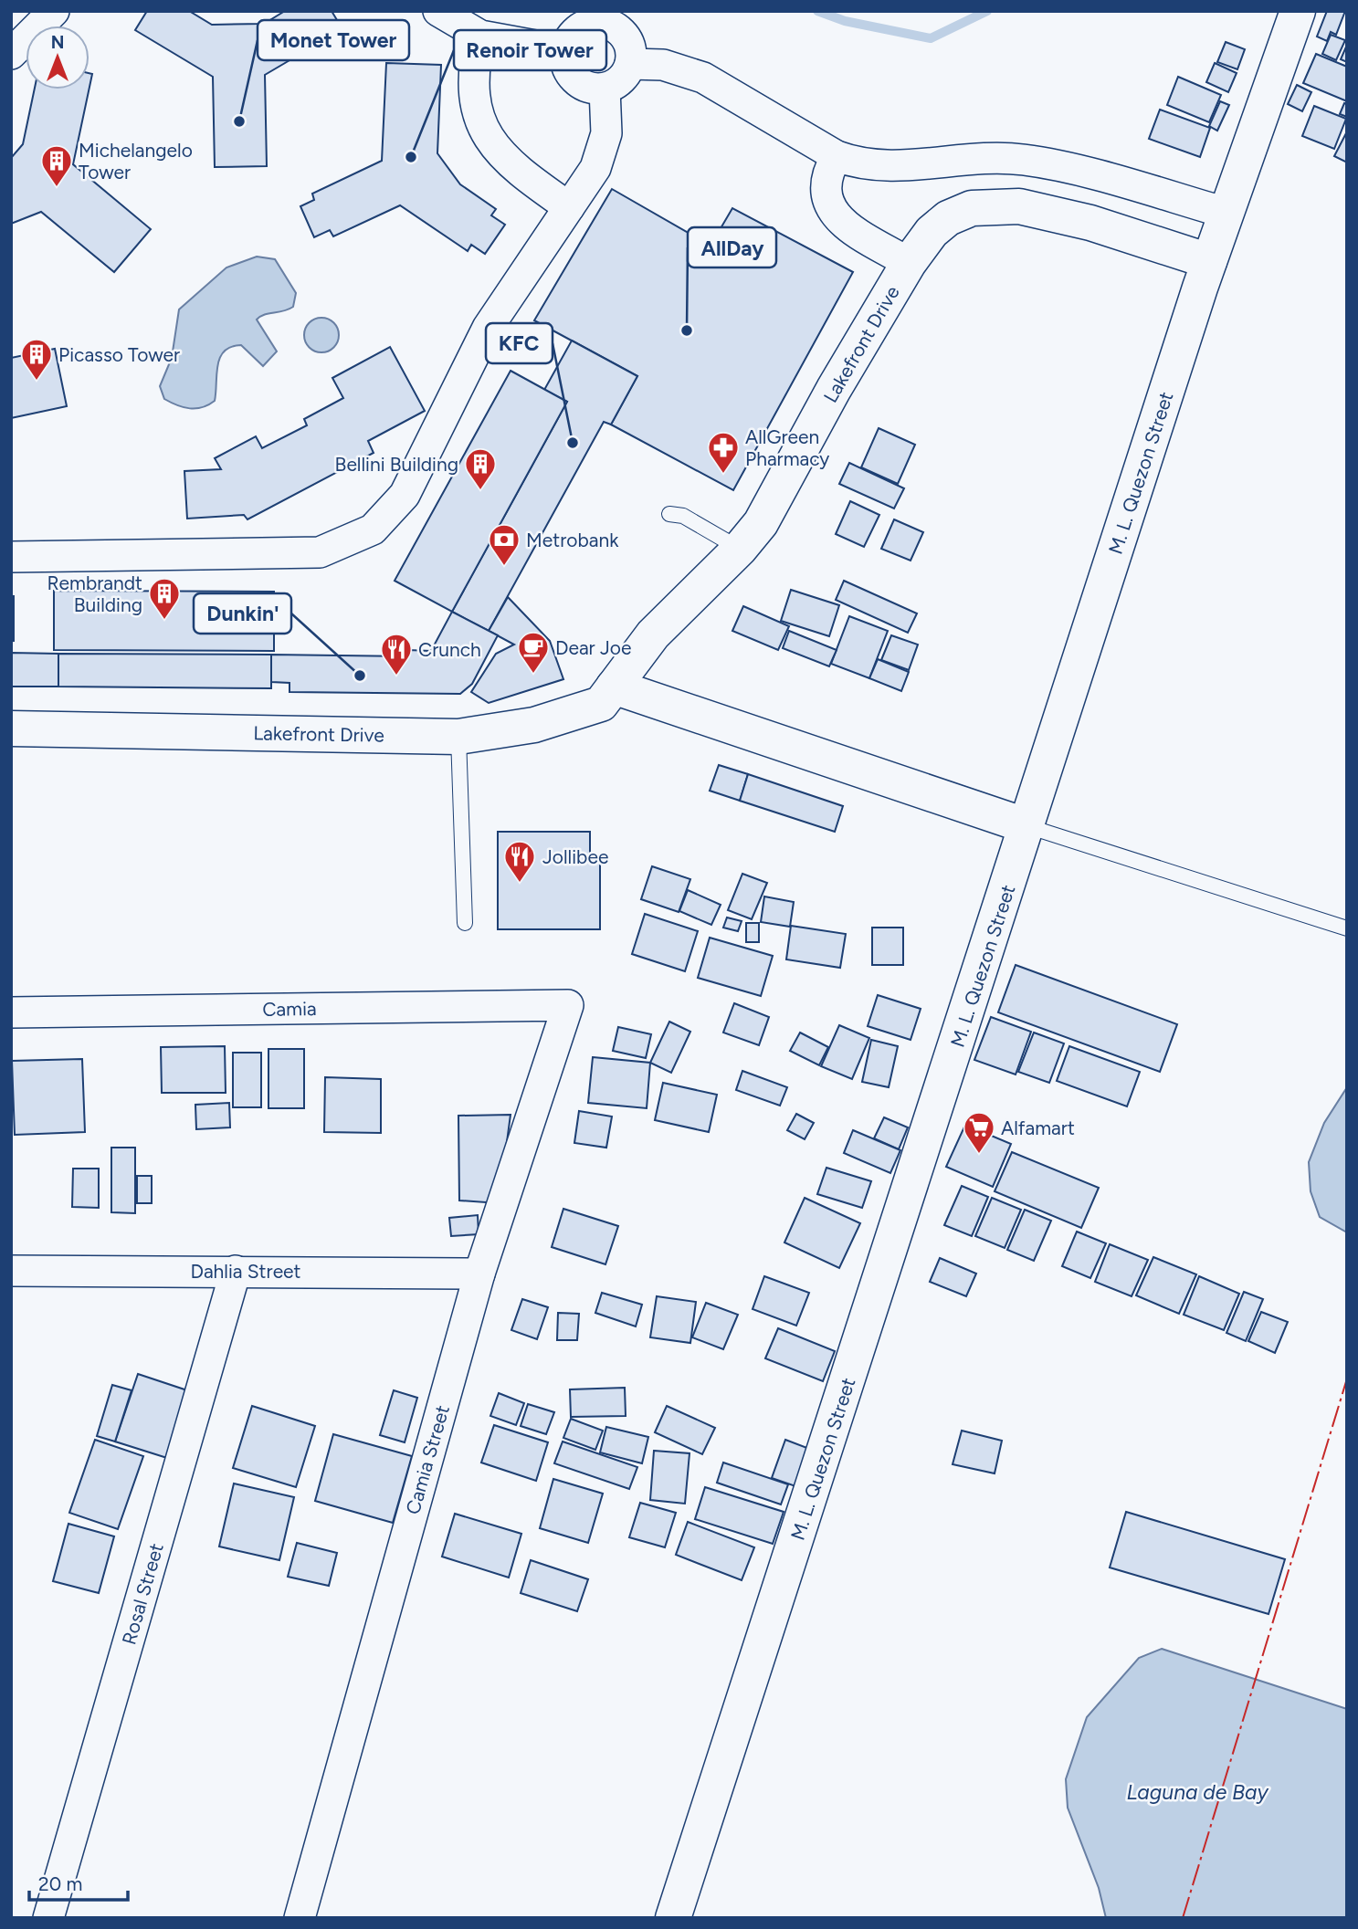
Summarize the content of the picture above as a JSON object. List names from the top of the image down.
{
  "streets": {
    "main road": ["Lakefront Drive", "M. L. Quezon Street"],
    "street": [
      "Camia",
      "Dahlia Street",
      "Camia Street",
      "Rosal Street"
    ]
  },
  "crossings": [
    ["Lakefront Drive", "M. L. Quezon Street"],
    ["Camia", "Camia Street"],
    ["Dahlia Street", "Camia Street"],
    ["Dahlia Street", "Rosal Street"]
  ],
  "water": ["Laguna de Bay"],
  "places": {
    "other": [
      "Monet Tower",
      "Renoir Tower",
      "AllDay",
      "KFC",
      "Dunkin'"
    ],
    "building": [
      "Michelangelo Tower",
      "Picasso Tower",
      "Bellini Building",
      "Rembrandt Building"
    ],
    "pharmacy": ["AllGreen Pharmacy"],
    "bank": ["Metrobank"],
    "cafe": ["Dear Joe"],
    "restaurant": ["Crunch", "Jollibee"],
    "supermarket": ["Alfamart"]
  },
  "scale_bar": "20 m",
  "north": "top"
}
